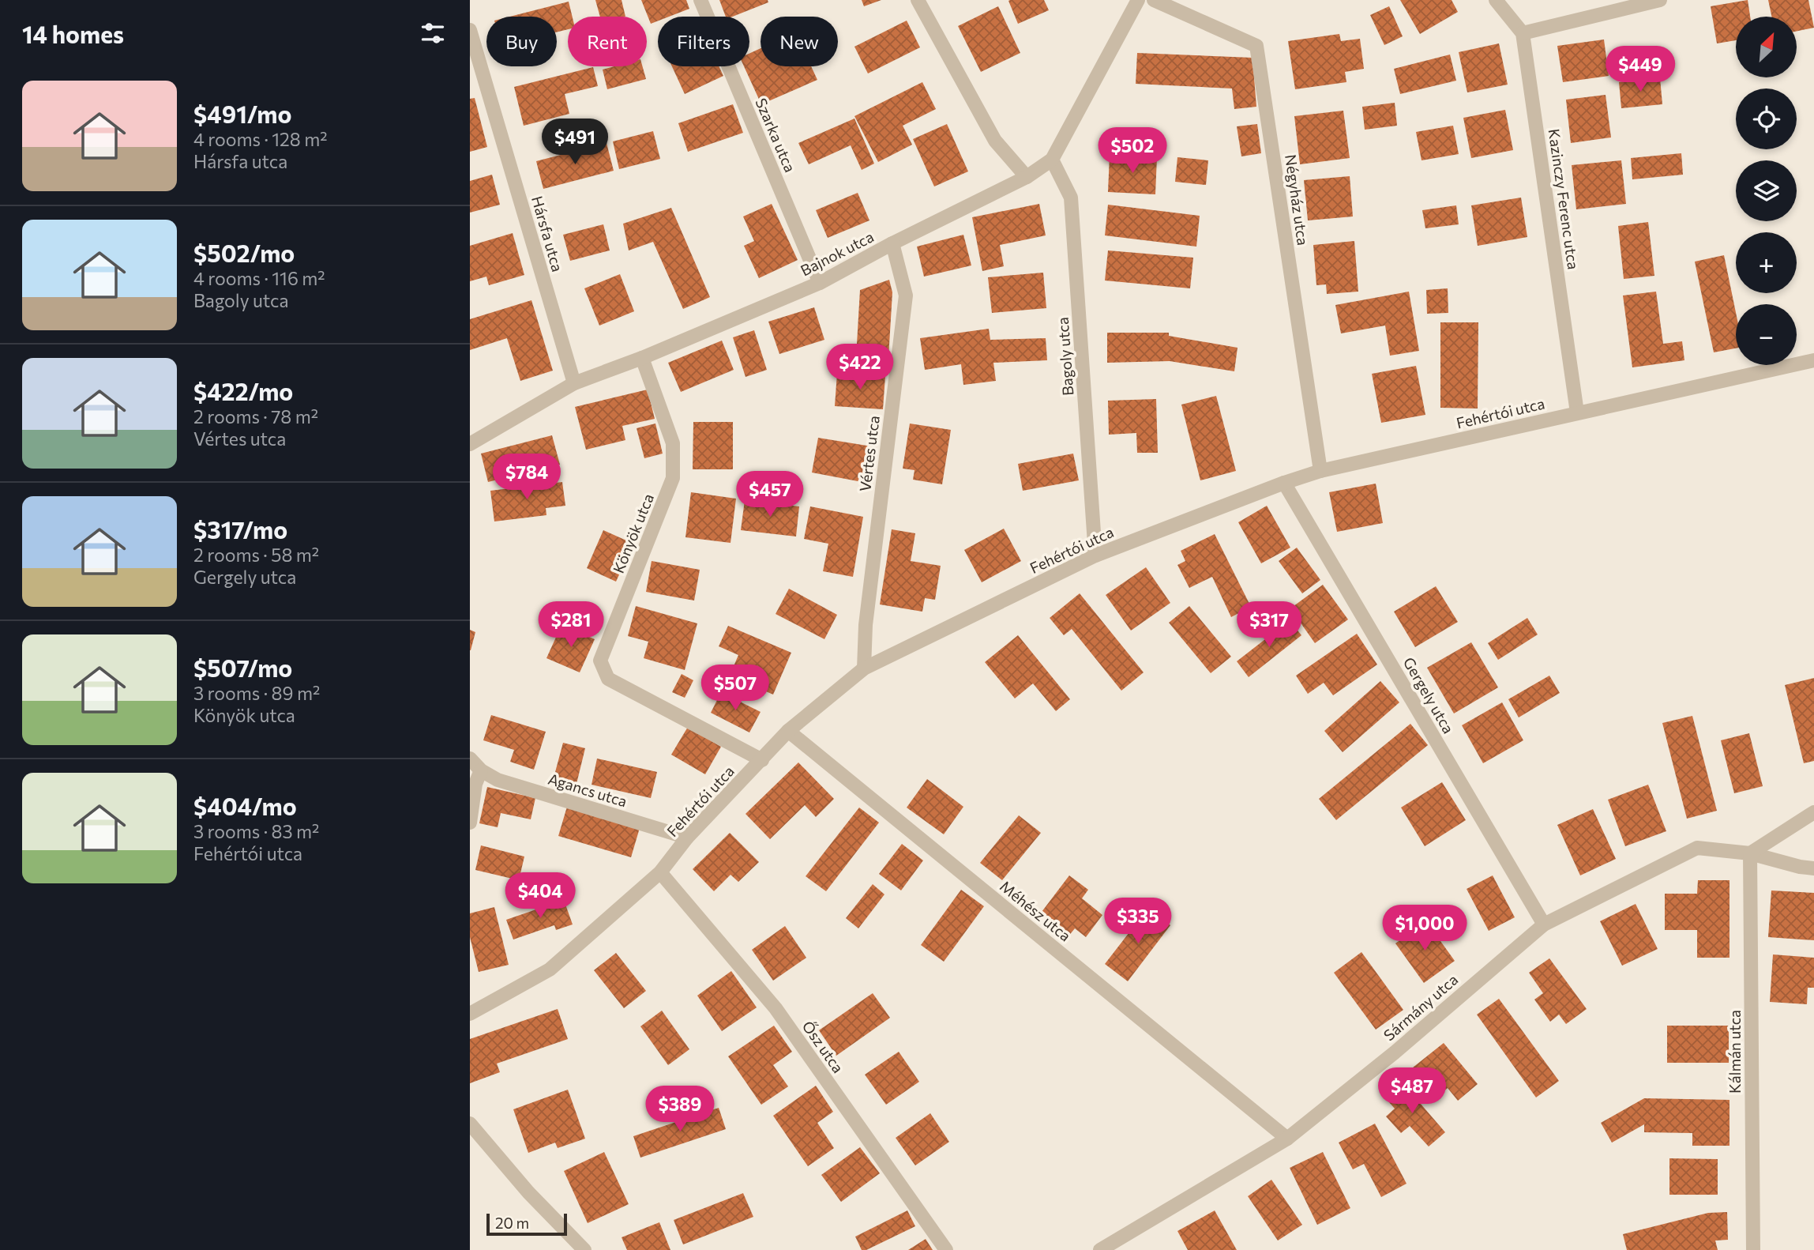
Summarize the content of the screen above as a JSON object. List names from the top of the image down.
{
  "streets": {
    "street": [
      "Szarka utca",
      "Kazinczy Ferenc utca",
      "Négyház utca",
      "Hársfa utca",
      "Bajnok utca",
      "Bagoly utca",
      "Fehértói utca",
      "Vértes utca",
      "Könyök utca",
      "Gergely utca",
      "Agancs utca",
      "Méhész utca",
      "Sármány utca",
      "Ősz utca",
      "Kálmán utca"
    ]
  },
  "crossings": [
    ["Szarka utca", "Bajnok utca"],
    ["Kazinczy Ferenc utca", "Fehértói utca"],
    ["Négyház utca", "Fehértói utca"],
    ["Hársfa utca", "Bajnok utca"],
    ["Bajnok utca", "Bagoly utca"],
    ["Bajnok utca", "Vértes utca"],
    ["Bajnok utca", "Könyök utca"],
    ["Bagoly utca", "Fehértói utca"],
    ["Fehértói utca", "Vértes utca"],
    ["Fehértói utca", "Könyök utca"],
    ["Fehértói utca", "Gergely utca"],
    ["Fehértói utca", "Agancs utca"],
    ["Fehértói utca", "Méhész utca"],
    ["Fehértói utca", "Ősz utca"],
    ["Gergely utca", "Sármány utca"],
    ["Méhész utca", "Sármány utca"],
    ["Sármány utca", "Kálmán utca"]
  ],
  "scale_bar": "20 m",
  "north": "top right",
  "page": {
    "heading": "14 homes",
    "map_buttons": ["+", "−"],
    "chip": [
      "Buy",
      "Rent",
      "Filters",
      "New"
    ],
    "price": [
      "$449",
      "$491",
      "$502",
      "$422",
      "$784",
      "$457",
      "$281",
      "$317",
      "$507",
      "$404",
      "$335",
      "$1,000",
      "$487",
      "$389"
    ],
    "list": [
      {
        "name": "$491/mo",
        "note": "4 rooms · 128 m² · Hársfa utca"
      },
      {
        "name": "$502/mo",
        "note": "4 rooms · 116 m² · Bagoly utca"
      },
      {
        "name": "$422/mo",
        "note": "2 rooms · 78 m² · Vértes utca"
      },
      {
        "name": "$317/mo",
        "note": "2 rooms · 58 m² · Gergely utca"
      },
      {
        "name": "$507/mo",
        "note": "3 rooms · 89 m² · Könyök utca"
      },
      {
        "name": "$404/mo",
        "note": "3 rooms · 83 m² · Fehértói utca"
      }
    ],
    "scale": "20 m"
  }
}
